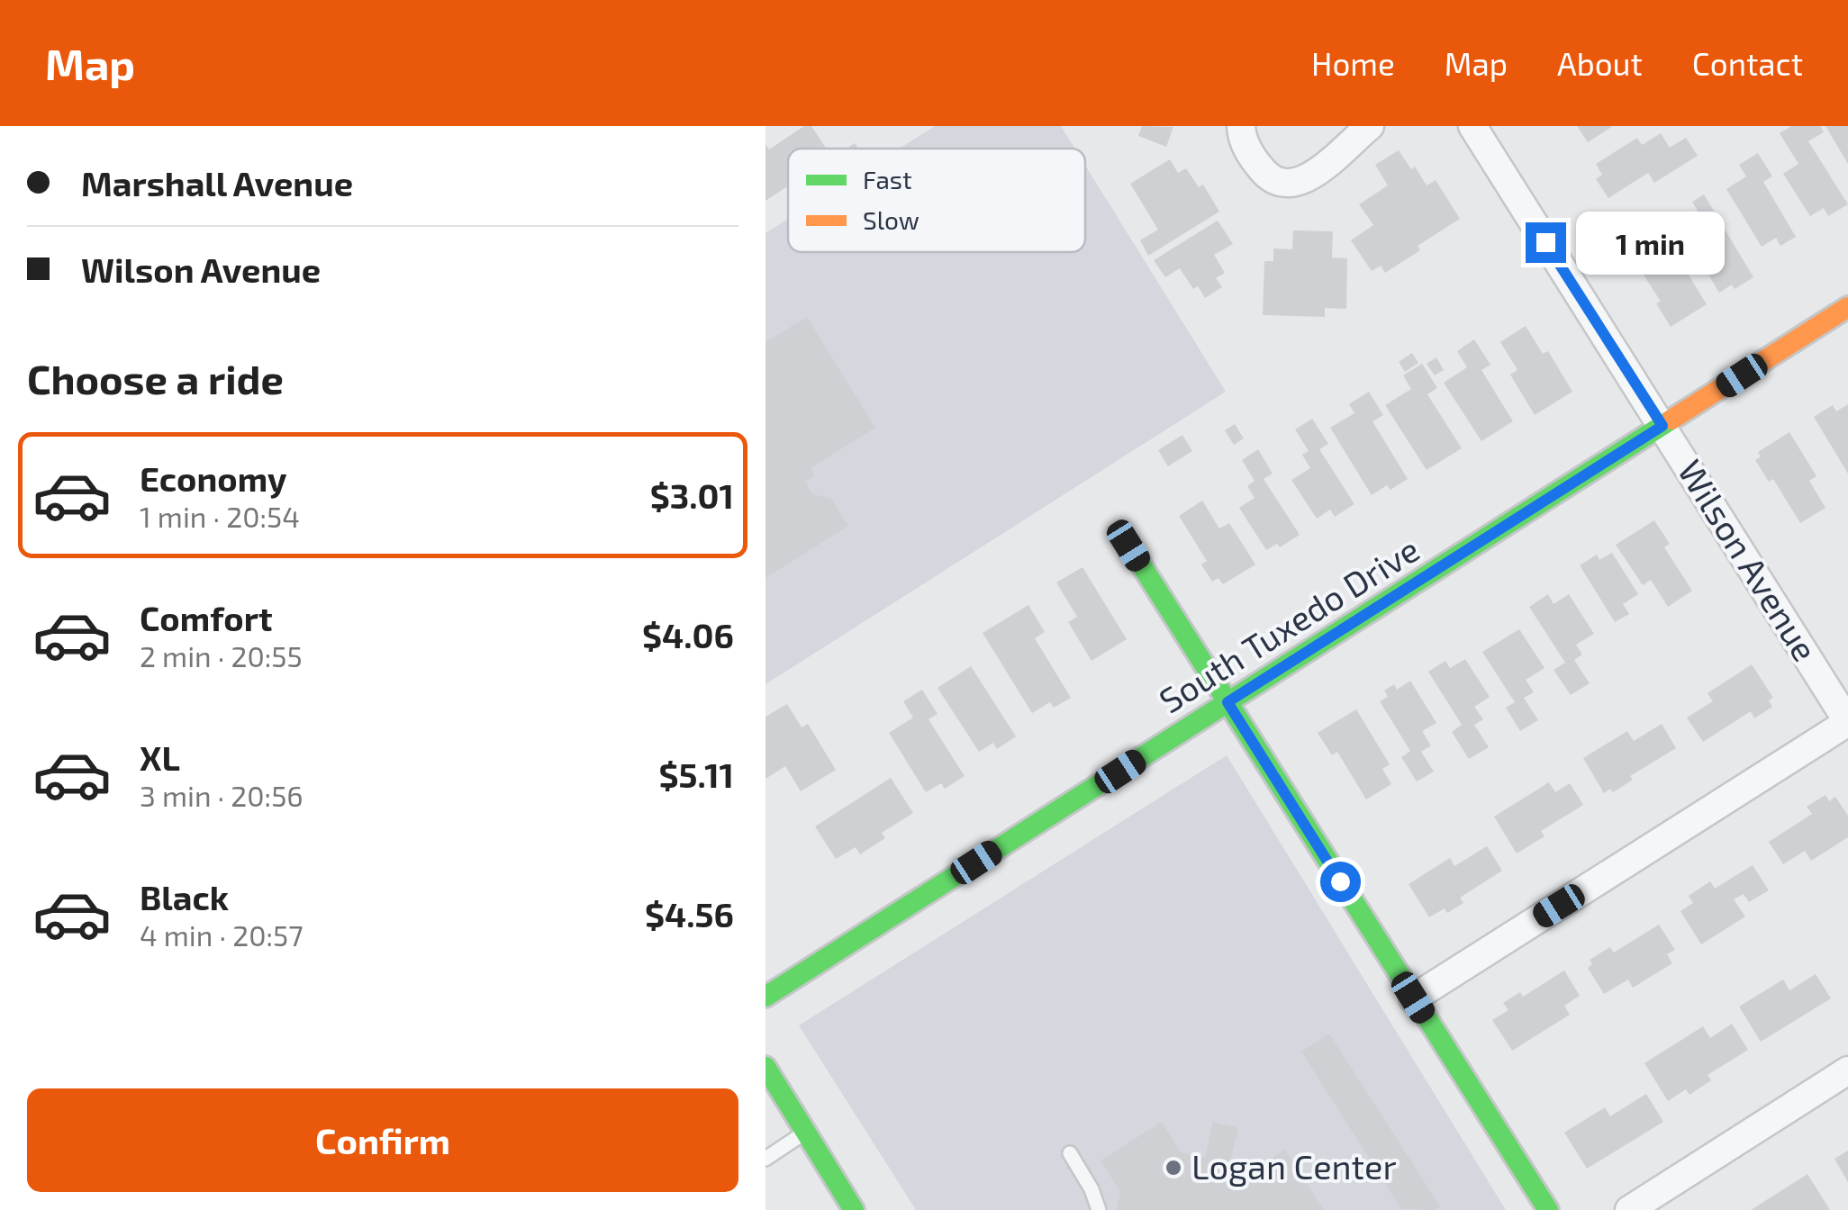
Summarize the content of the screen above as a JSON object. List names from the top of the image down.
{
  "streets": {
    "street": ["Wilson Avenue", "South Tuxedo Drive"]
  },
  "crossings": [
    ["Wilson Avenue", "South Tuxedo Drive"]
  ],
  "places": ["Logan Center"],
  "legend": ["Fast", "Slow"],
  "page": {
    "header": "Map",
    "nav": [
      "Home",
      "Map",
      "About",
      "Contact"
    ],
    "banner": ["Marshall Avenue", "Wilson Avenue"],
    "bubble": "1 min",
    "heading": "Choose a ride",
    "list": [
      {
        "name": "Economy",
        "note": "1 min · 20:54",
        "value": "$3.01"
      },
      {
        "name": "Comfort",
        "note": "2 min · 20:55",
        "value": "$4.06"
      },
      {
        "name": "XL",
        "note": "3 min · 20:56",
        "value": "$5.11"
      },
      {
        "name": "Black",
        "note": "4 min · 20:57",
        "value": "$4.56"
      }
    ],
    "buttons": "Confirm"
  }
}
